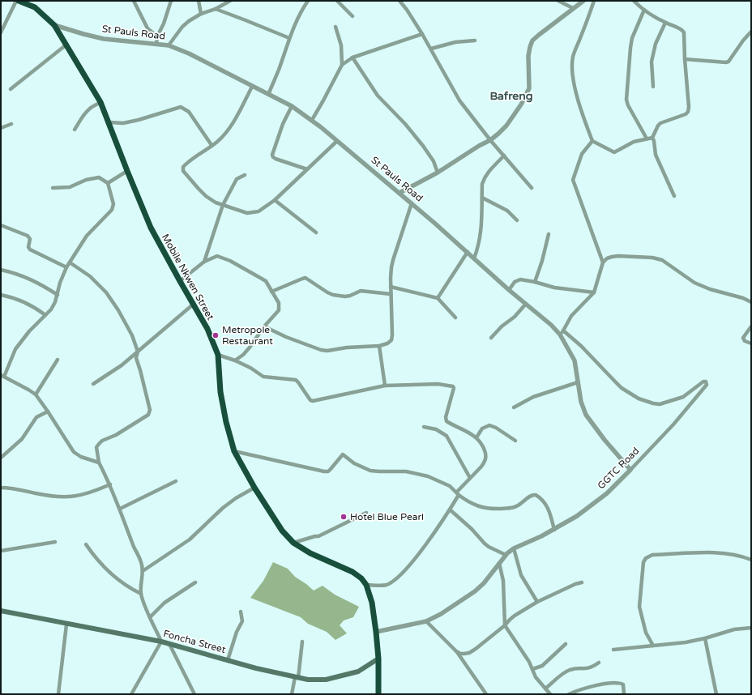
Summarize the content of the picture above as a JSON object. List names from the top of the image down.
{
  "streets": {
    "highway": ["Mobile Nkwen Street"],
    "main road": ["Foncha Street"],
    "street": ["St Pauls Road", "GGTC Road"]
  },
  "crossings": [
    ["St Pauls Road", "Mobile Nkwen Street"],
    ["St Pauls Road", "GGTC Road"],
    ["Mobile Nkwen Street", "GGTC Road"],
    ["Mobile Nkwen Street", "Foncha Street"]
  ],
  "districts": ["Bafreng"],
  "places": ["Metropole Restaurant", "Hotel Blue Pearl"]
}
